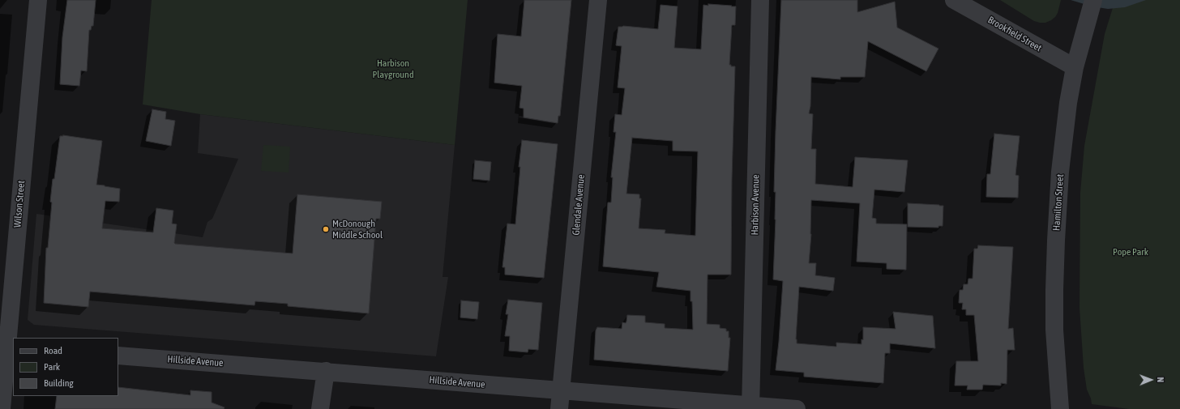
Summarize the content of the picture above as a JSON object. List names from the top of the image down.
{
  "streets": {
    "street": [
      "Brookfield Street",
      "Hamilton Street",
      "Wilson Street",
      "Glendale Avenue",
      "Harbison Avenue",
      "Hillside Avenue"
    ]
  },
  "crossings": [
    ["Brookfield Street", "Hamilton Street"],
    ["Glendale Avenue", "Hillside Avenue"],
    ["Harbison Avenue", "Hillside Avenue"]
  ],
  "parks": ["Harbison Playground", "Pope Park"],
  "places": ["McDonough Middle School"],
  "legend": ["Road", "Park", "Building"],
  "north": "right"
}
